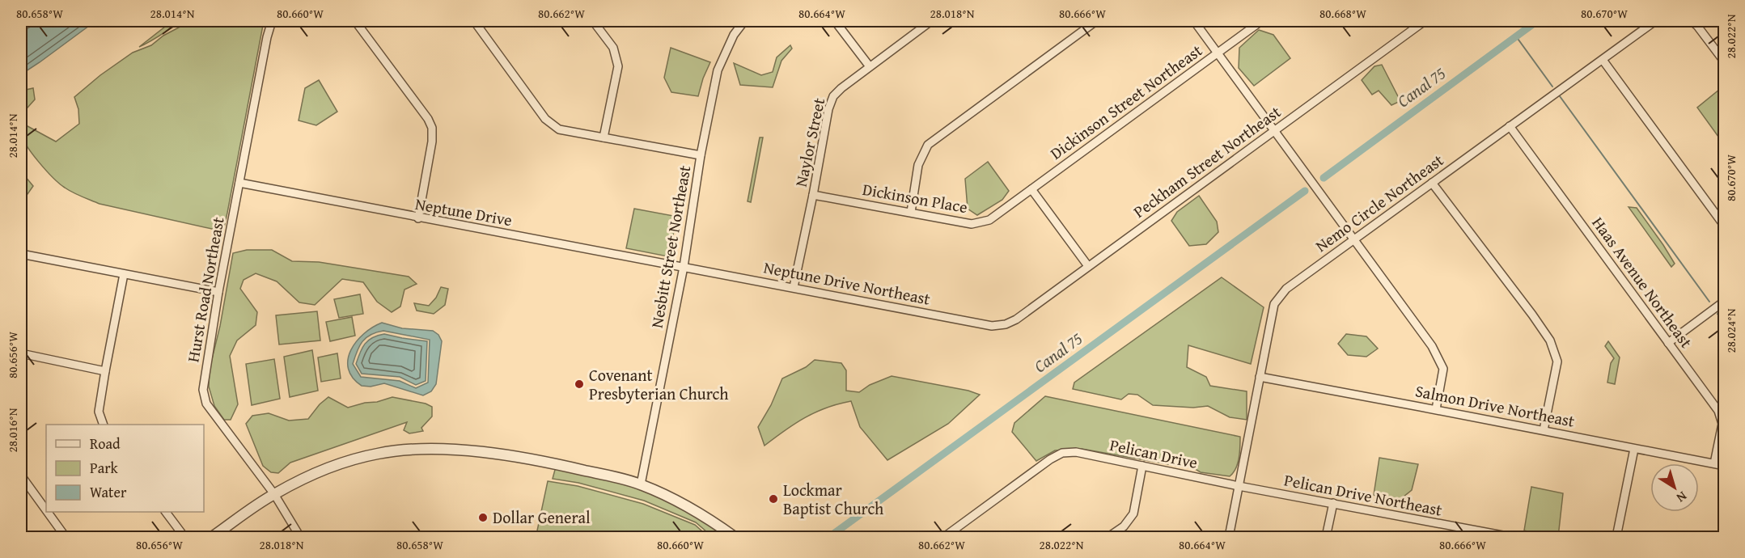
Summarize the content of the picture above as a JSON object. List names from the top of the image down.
{
  "streets": {
    "street": [
      "Dickinson Street Northeast",
      "Naylor Street",
      "Peckham Street Northeast",
      "Dickinson Place",
      "Nemo Circle Northeast",
      "Neptune Drive",
      "Nesbitt Street Northeast",
      "Haas Avenue Northeast",
      "Neptune Drive Northeast",
      "Hurst Road Northeast",
      "Salmon Drive Northeast",
      "Pelican Drive",
      "Pelican Drive Northeast"
    ]
  },
  "crossings": [
    ["Dickinson Street Northeast", "Dickinson Place"],
    ["Naylor Street", "Dickinson Place"],
    ["Naylor Street", "Neptune Drive Northeast"],
    ["Peckham Street Northeast", "Neptune Drive Northeast"],
    ["Nemo Circle Northeast", "Haas Avenue Northeast"],
    ["Nemo Circle Northeast", "Salmon Drive Northeast"],
    ["Nemo Circle Northeast", "Pelican Drive"],
    ["Nemo Circle Northeast", "Pelican Drive Northeast"],
    ["Neptune Drive", "Nesbitt Street Northeast"],
    ["Neptune Drive", "Neptune Drive Northeast"],
    ["Neptune Drive", "Hurst Road Northeast"],
    ["Nesbitt Street Northeast", "Neptune Drive Northeast"],
    ["Haas Avenue Northeast", "Salmon Drive Northeast"],
    ["Pelican Drive", "Pelican Drive Northeast"]
  ],
  "water": ["Canal 75"],
  "places": ["Covenant Presbyterian Church", "Lockmar Baptist Church", "Dollar General"],
  "legend": ["Road", "Park", "Water"],
  "north": "bottom right",
  "coordinates": [
    "80.658°W",
    "28.014°N",
    "80.660°W",
    "80.662°W",
    "80.664°W",
    "28.018°N",
    "80.666°W",
    "80.668°W",
    "80.670°W",
    "28.022°N",
    "28.024°N",
    "80.656°W",
    "28.016°N"
  ]
}
